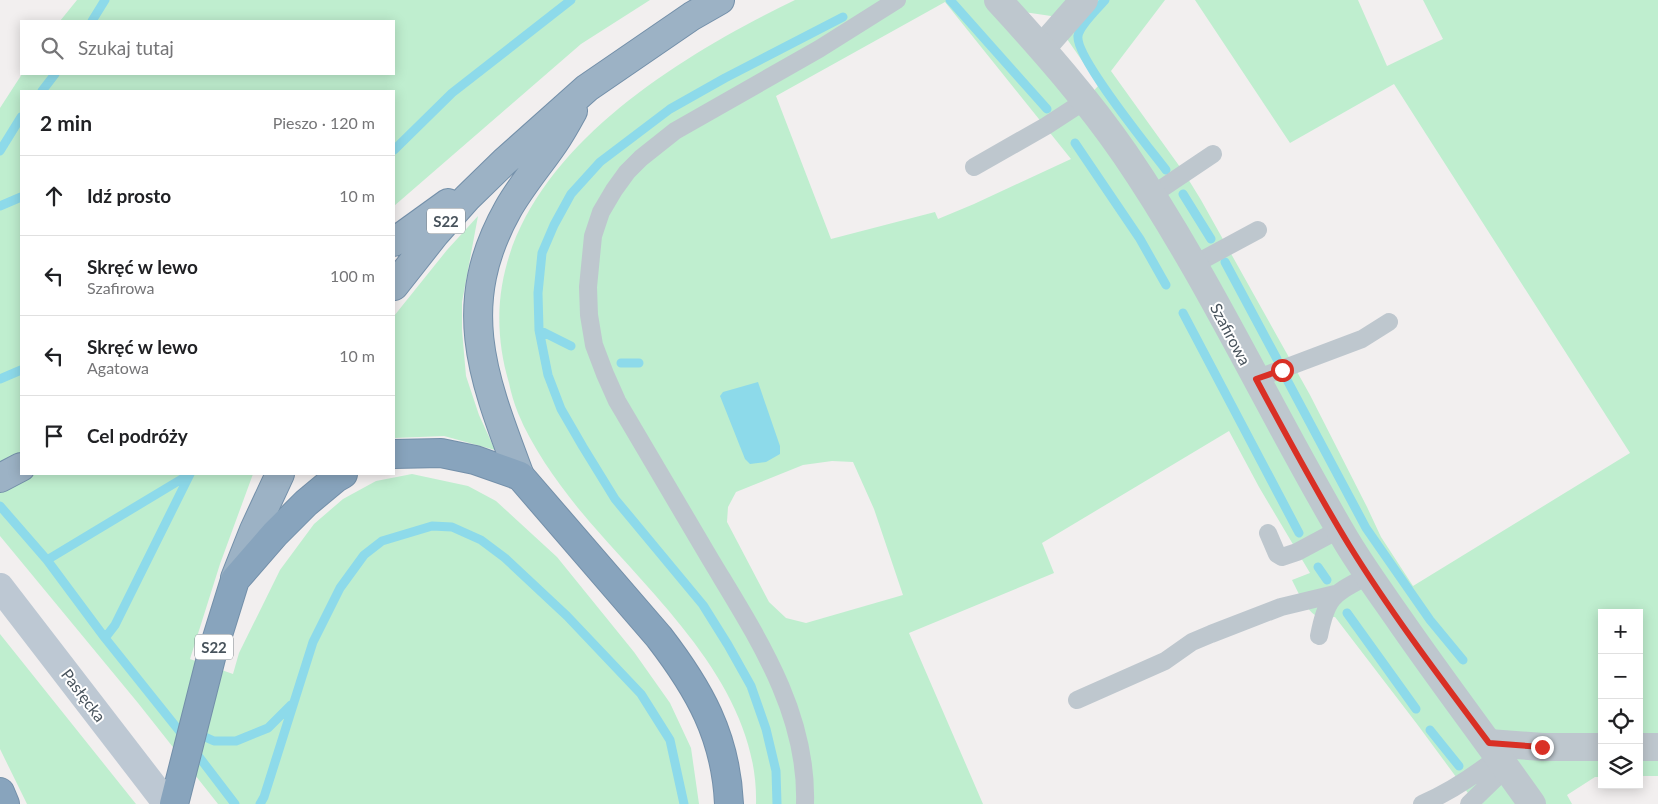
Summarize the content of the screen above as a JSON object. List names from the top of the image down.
{
  "streets": {
    "highway": ["S22"],
    "main road": ["Pasłęcka"],
    "street": ["Szafirowa"]
  },
  "page": {
    "search": "Szukaj tutaj",
    "heading": ["2 min", "Pieszo · 120 m"],
    "list": [
      ["Idź prosto", "10 m"],
      ["Skręć w lewo", "Szafirowa", "100 m"],
      ["Skręć w lewo", "Agatowa", "10 m"],
      "Cel podróży"
    ],
    "map_buttons": ["+", "−"]
  }
}
